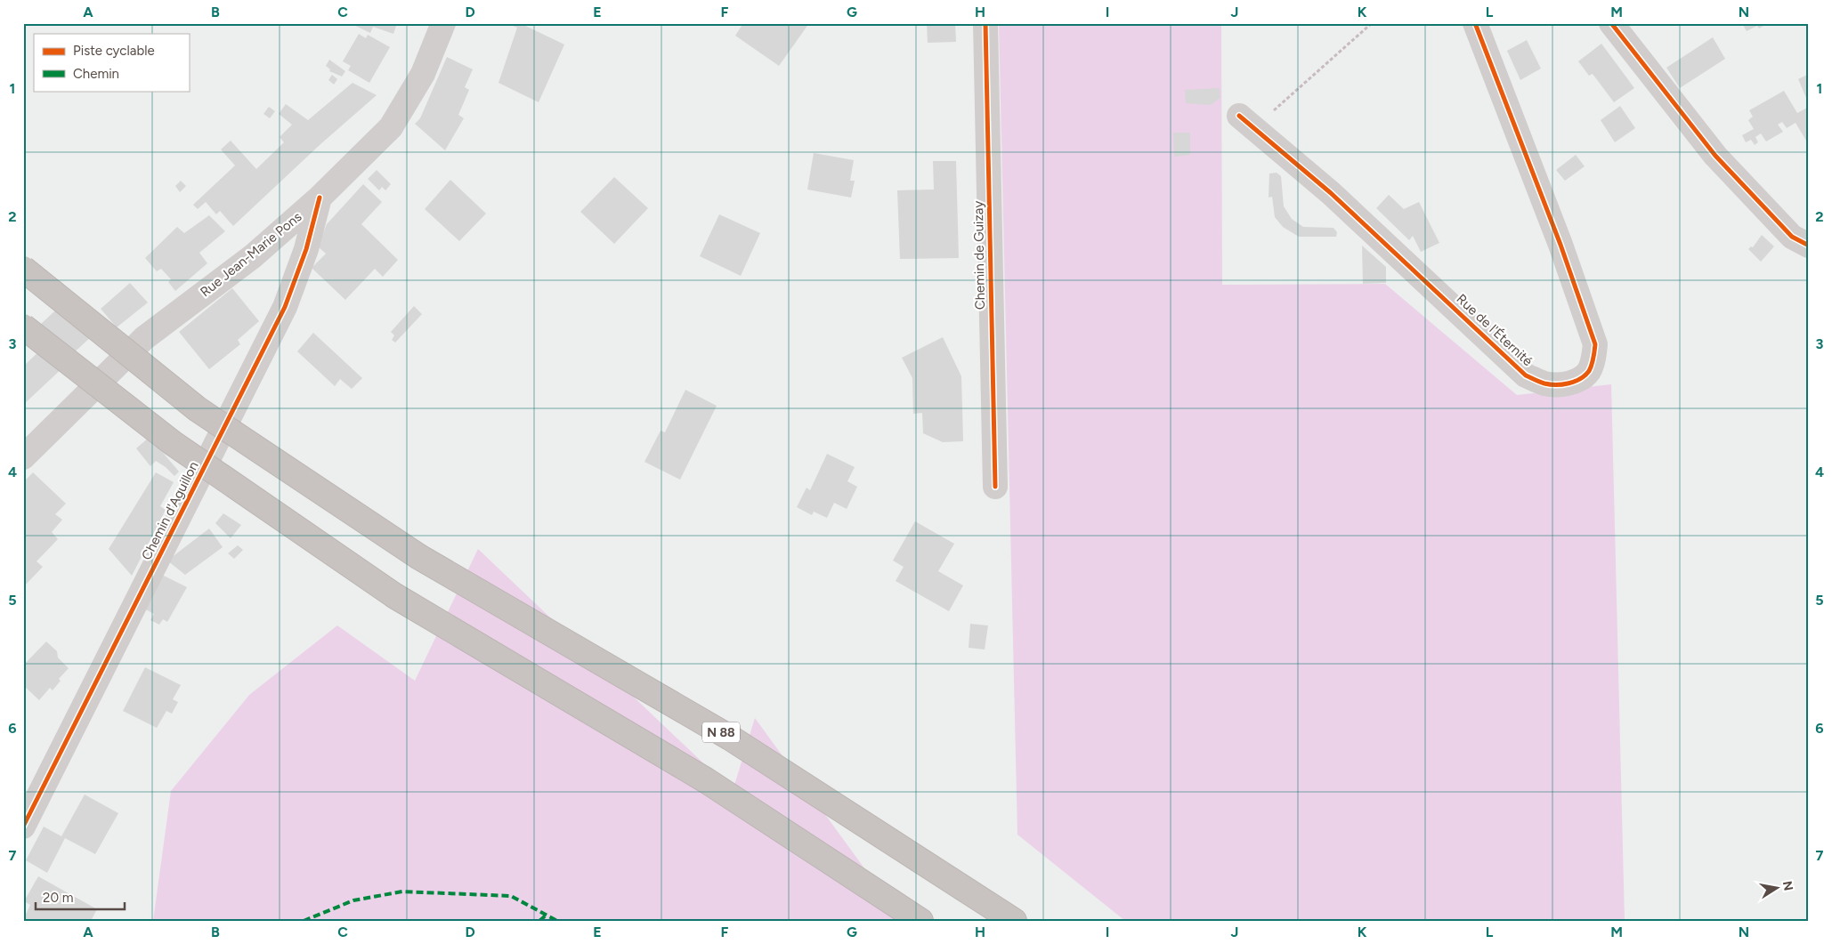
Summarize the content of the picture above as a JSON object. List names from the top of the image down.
{
  "streets": {
    "highway": ["N 88"],
    "street": [
      "Rue Jean-Marie Pons",
      "Chemin de Guizay",
      "Rue de l'Éternité",
      "Chemin d'Aguillon"
    ]
  },
  "crossings": [
    ["Rue Jean-Marie Pons", "Chemin d'Aguillon"]
  ],
  "legend": ["Piste cyclable", "Chemin"],
  "scale_bar": "20 m",
  "north": "right",
  "grid": {
    "columns": [
      "A",
      "B",
      "C",
      "D",
      "E",
      "F",
      "G",
      "H",
      "I",
      "J",
      "K",
      "L",
      "M",
      "N"
    ],
    "rows": [
      "1",
      "2",
      "3",
      "4",
      "5",
      "6",
      "7"
    ]
  }
}
